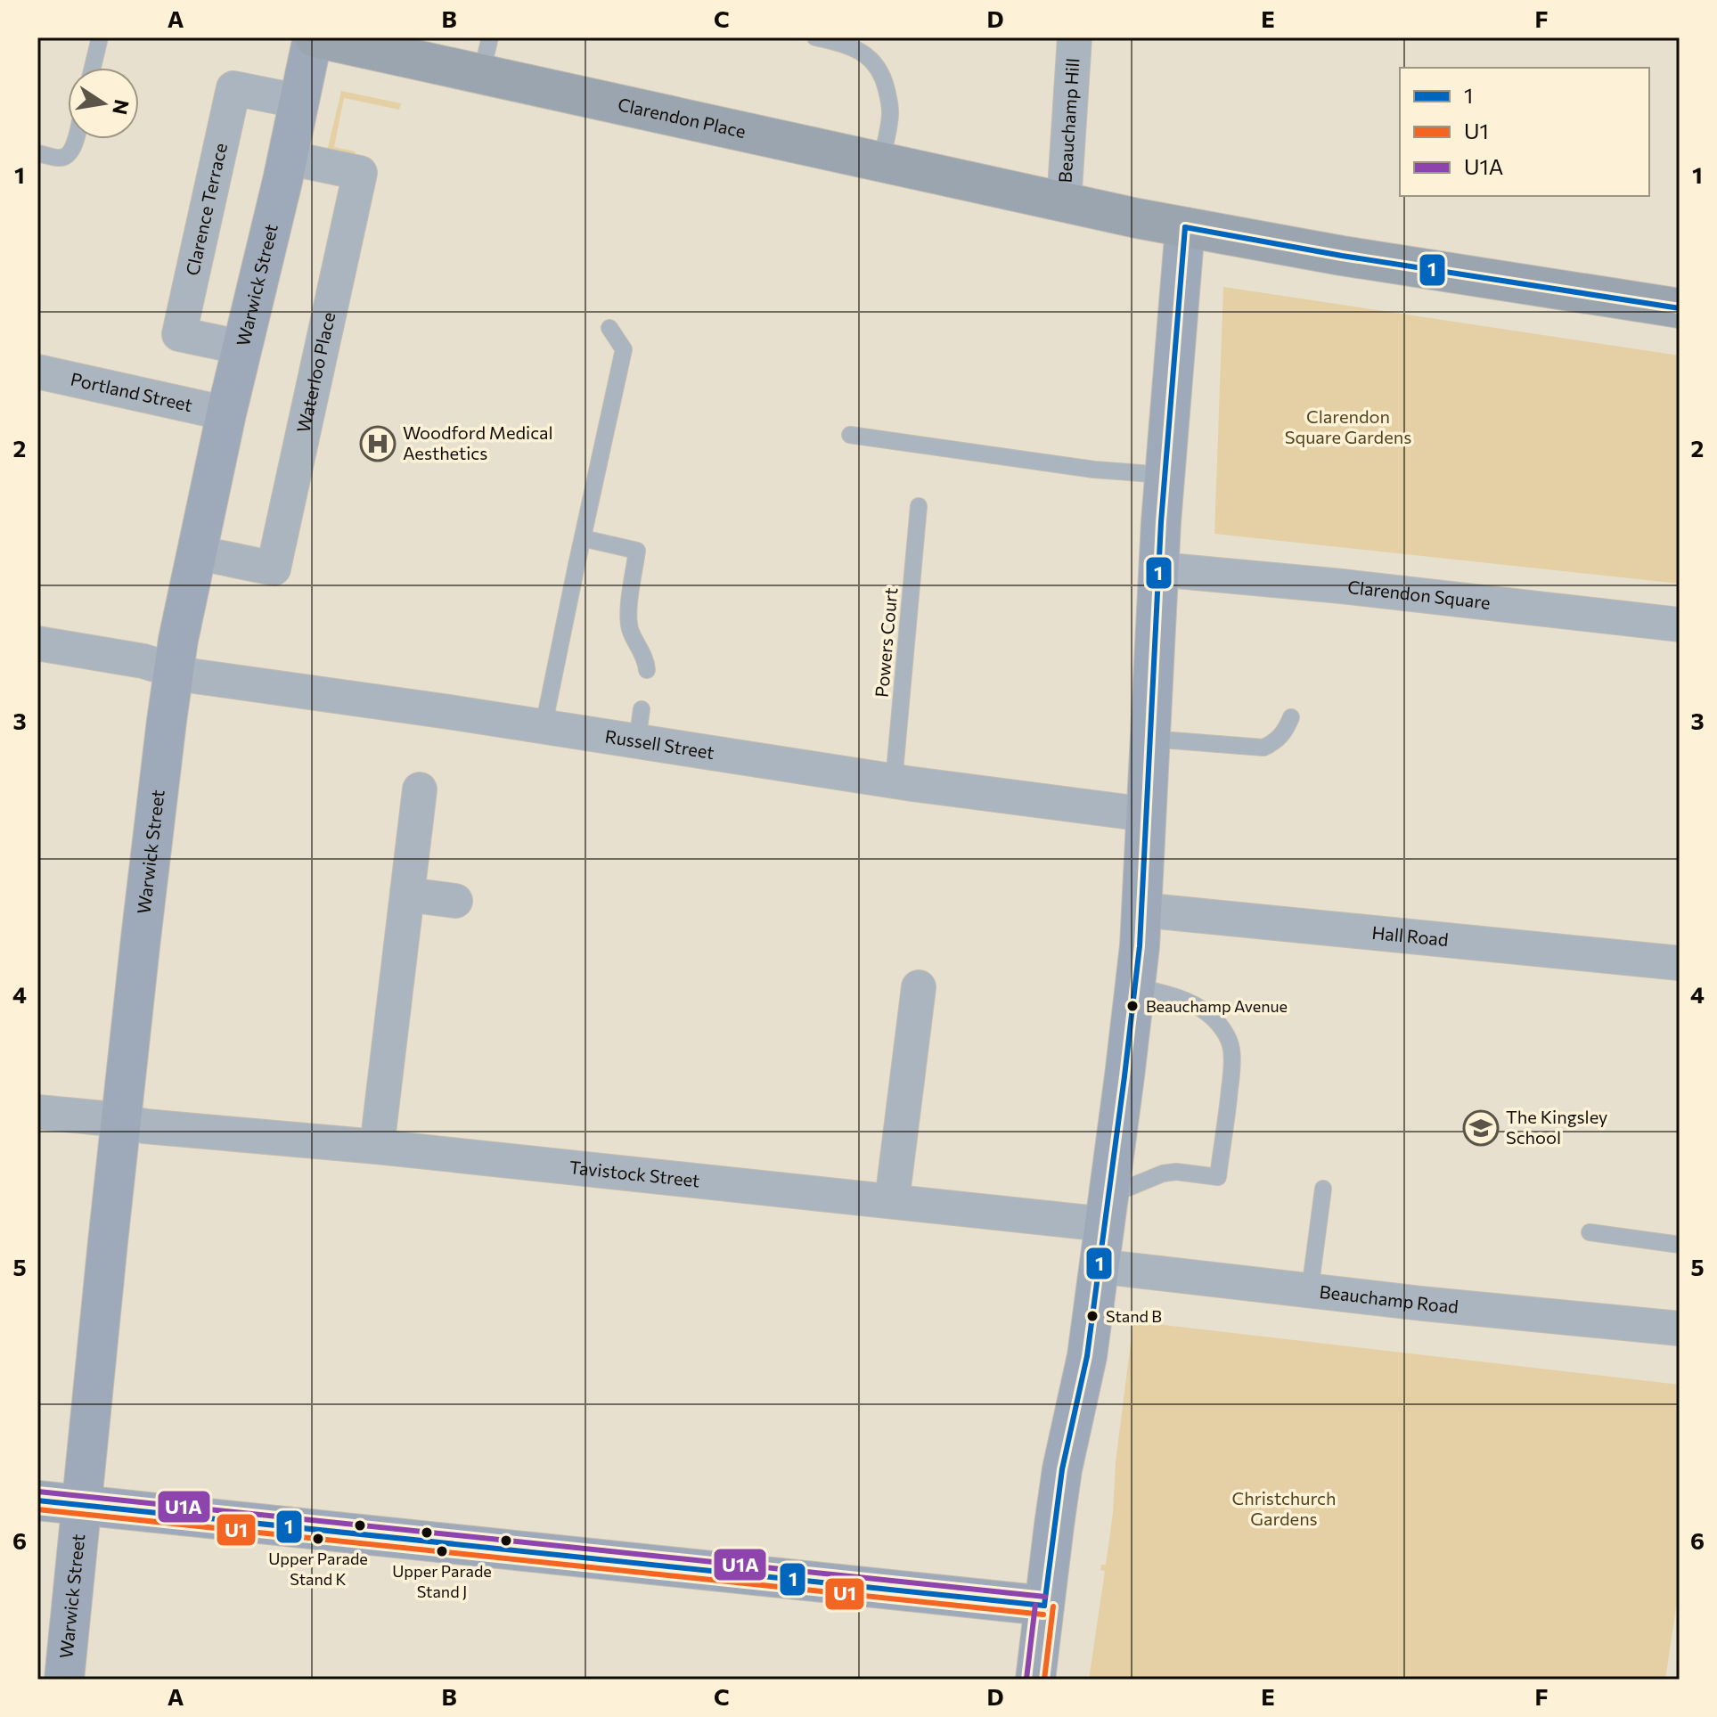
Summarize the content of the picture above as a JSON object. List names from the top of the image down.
{
  "streets": {
    "highway": ["Clarendon Place"],
    "main road": ["Warwick Street"],
    "street": [
      "Beauchamp Hill",
      "Clarence Terrace",
      "Waterloo Place",
      "Portland Street",
      "Clarendon Square",
      "Russell Street",
      "Hall Road",
      "Tavistock Street",
      "Beauchamp Road"
    ],
    "lane": ["Powers Court"]
  },
  "crossings": [
    ["Clarendon Place", "Beauchamp Hill"],
    ["Clarendon Place", "Warwick Street"],
    ["Clarence Terrace", "Warwick Street"],
    ["Warwick Street", "Waterloo Place"],
    ["Warwick Street", "Portland Street"],
    ["Warwick Street", "Russell Street"],
    ["Warwick Street", "Tavistock Street"],
    ["Powers Court", "Russell Street"]
  ],
  "parks": ["Clarendon Square Gardens", "Christchurch Gardens"],
  "places": {
    "hospital": ["Woodford Medical Aesthetics"],
    "other": [
      "Beauchamp Avenue",
      "Stand B",
      "Upper Parade Stand K",
      "Upper Parade Stand J"
    ],
    "school or university": ["The Kingsley School"]
  },
  "lines": ["transit line 1", "transit line U1A", "transit line U1"],
  "legend": ["1", "U1", "U1A"],
  "north": "right",
  "grid": {
    "columns": [
      "A",
      "B",
      "C",
      "D",
      "E",
      "F"
    ],
    "rows": [
      "1",
      "2",
      "3",
      "4",
      "5",
      "6"
    ]
  }
}
